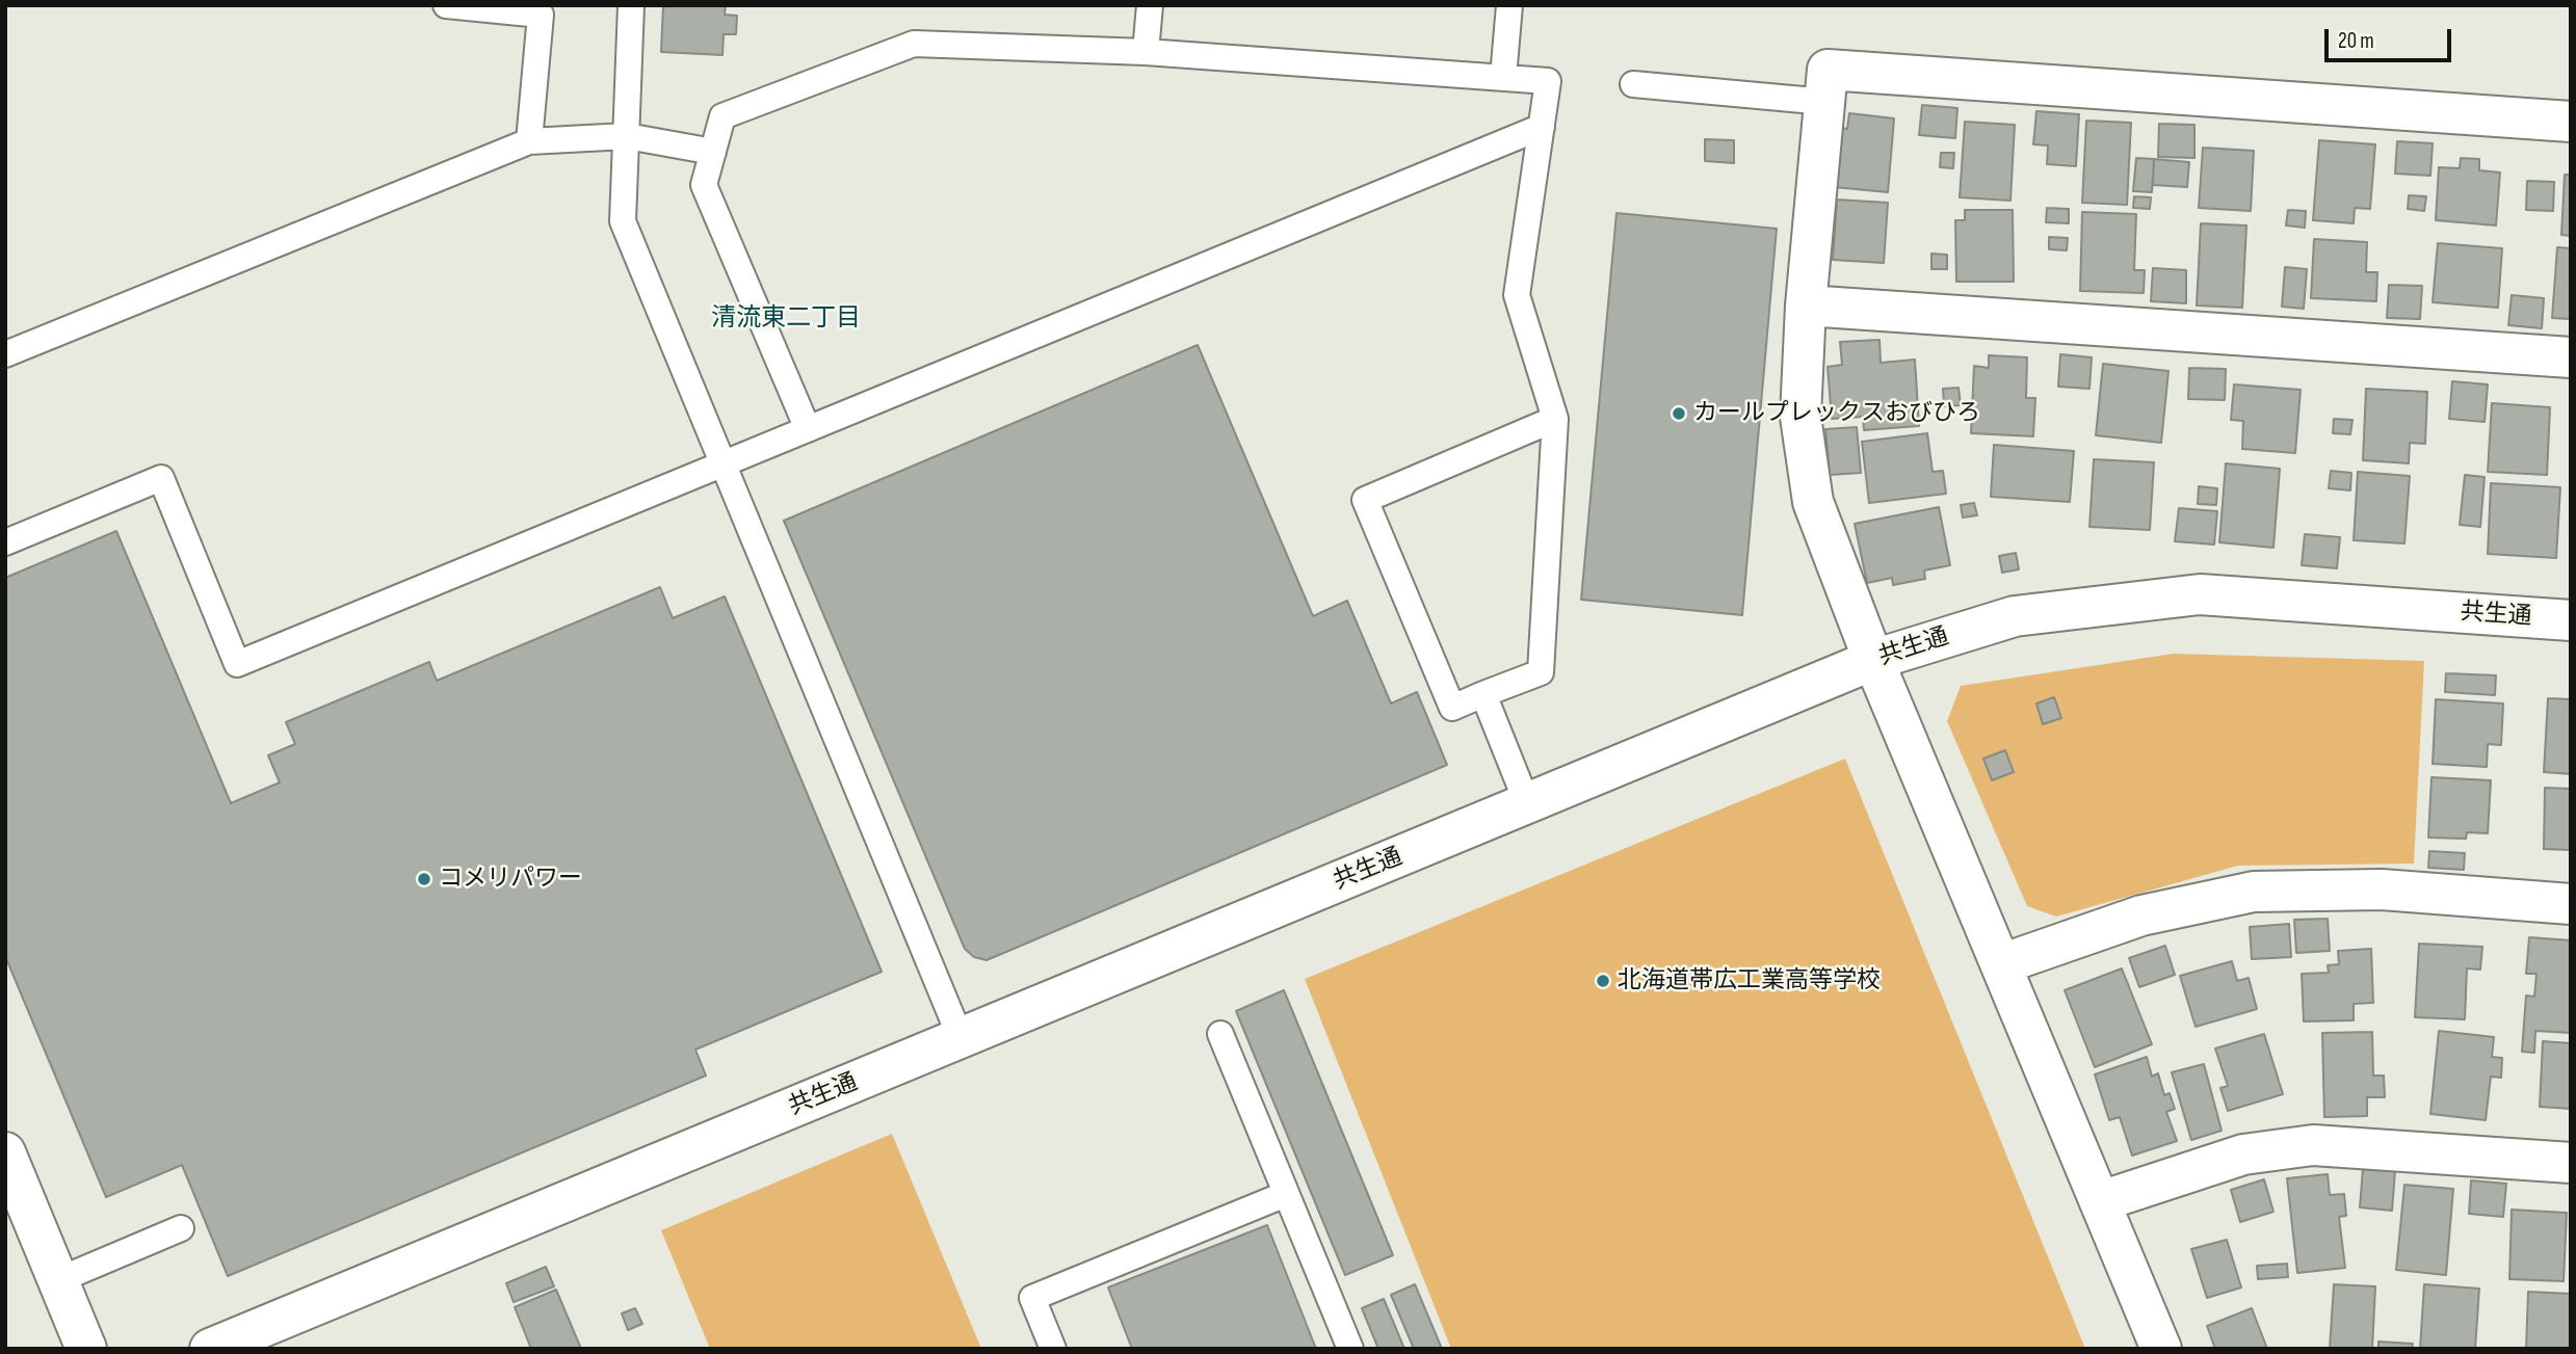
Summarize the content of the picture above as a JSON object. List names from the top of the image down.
{
  "streets": {
    "street": ["共生通"]
  },
  "districts": ["清流東二丁目"],
  "places": ["カールプレックスおびひろ", "コメリパワー", "北海道帯広工業高等学校"],
  "scale_bar": "20 m"
}
